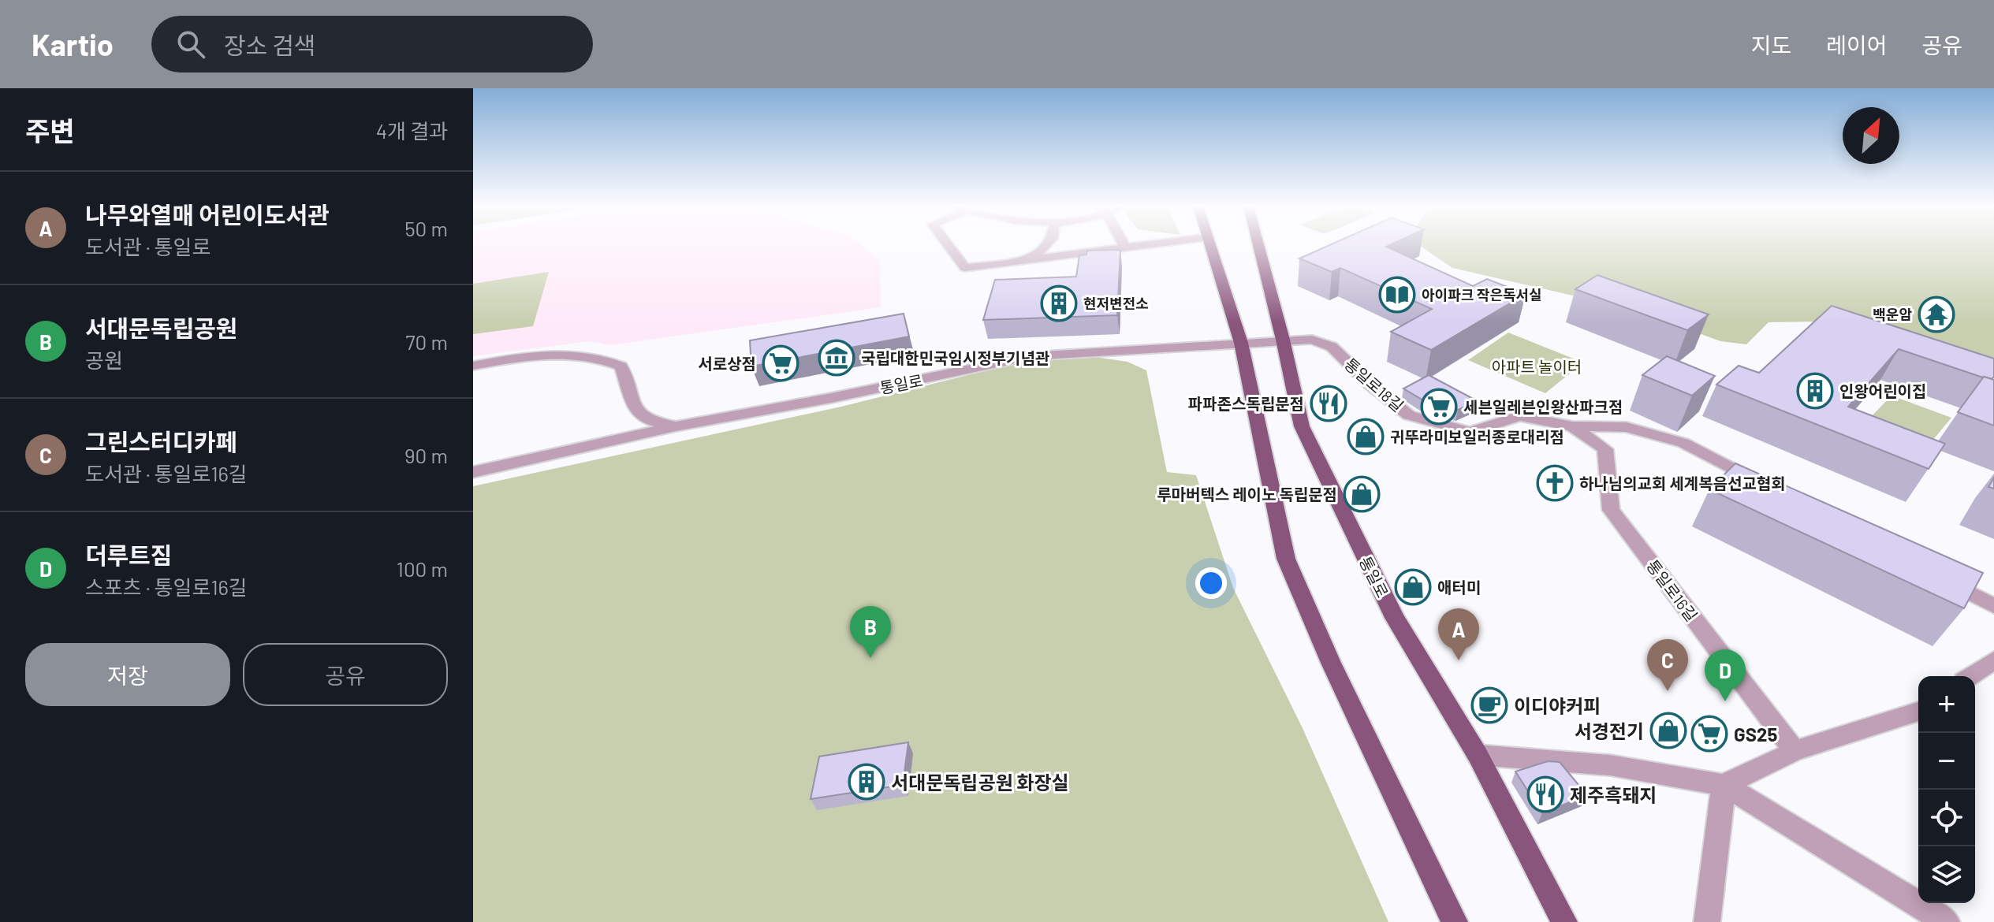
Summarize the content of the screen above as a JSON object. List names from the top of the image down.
{
  "streets": {
    "main road": ["통일로"],
    "street": ["통일로18길", "통일로16길"]
  },
  "crossings": [
    ["통일로", "통일로18길"],
    ["통일로18길", "통일로16길"]
  ],
  "parks": ["아파트 놀이터"],
  "places": {
    "library": ["아이파크 작은독서실"],
    "building": ["현저변전소", "인왕어린이집", "서대문독립공원 화장실"],
    "temple": ["백운암"],
    "museum": ["국립대한민국임시정부기념관"],
    "supermarket": ["서로상점", "세븐일레븐인왕산파크점", "GS25"],
    "restaurant": ["파파존스독립문점", "제주흑돼지"],
    "shop": [
      "귀뚜라미보일러종로대리점",
      "루마버텍스 레이노 독립문점",
      "애터미",
      "서경전기"
    ],
    "church": ["하나님의교회 세계복음선교협회"],
    "cafe": ["이디야커피"]
  },
  "north": "top right",
  "page": {
    "header": "Kartio",
    "search": "장소 검색",
    "nav": ["지도", "레이어", "공유"],
    "heading": ["주변", "4개 결과"],
    "list": [
      {
        "mark": "A",
        "name": "나무와열매 어린이도서관",
        "note": "도서관 · 통일로",
        "value": "50 m"
      },
      {
        "mark": "B",
        "name": "서대문독립공원",
        "note": "공원",
        "value": "70 m"
      },
      {
        "mark": "C",
        "name": "그린스터디카페",
        "note": "도서관 · 통일로16길",
        "value": "90 m"
      },
      {
        "mark": "D",
        "name": "더루트짐",
        "note": "스포츠 · 통일로16길",
        "value": "100 m"
      }
    ],
    "pins": [
      "B",
      "A",
      "C",
      "D"
    ],
    "buttons": ["저장", "공유"],
    "map_buttons": ["+", "−"]
  }
}
